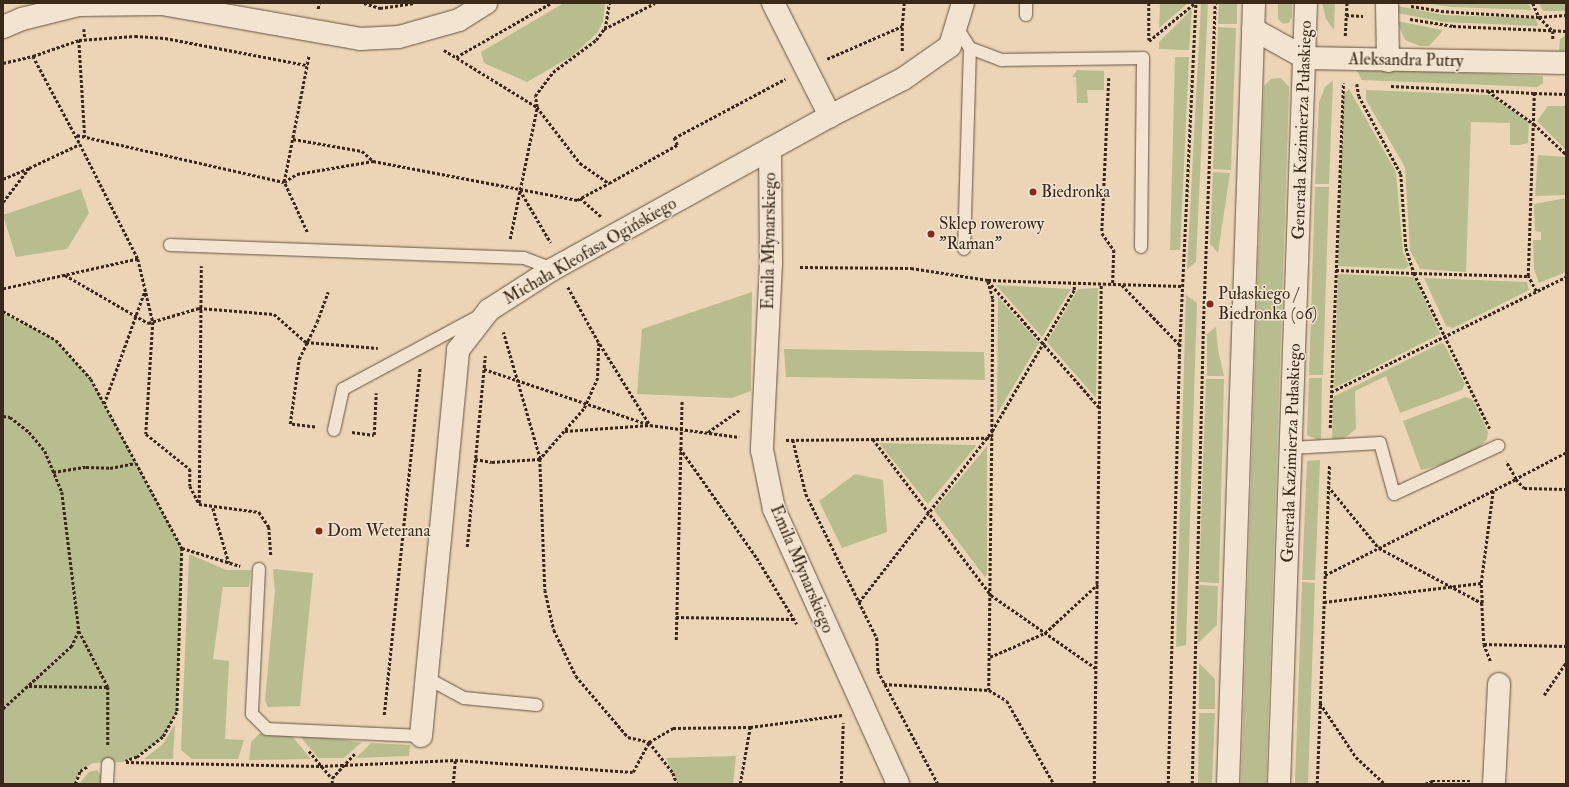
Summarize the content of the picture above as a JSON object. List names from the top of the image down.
{
  "streets": {
    "street": [
      "Aleksandra Putry",
      "Generała Kazimierza Pułaskiego",
      "Emila Młynarskiego",
      "Michała Kleofasa Ogińskiego"
    ]
  },
  "crossings": [
    ["Aleksandra Putry", "Generała Kazimierza Pułaskiego"],
    ["Emila Młynarskiego", "Michała Kleofasa Ogińskiego"]
  ],
  "places": [
    "Biedronka",
    "Sklep rowerowy \"Raman\"",
    "Pułaskiego / Biedronka (06)",
    "Dom Weterana"
  ]
}
